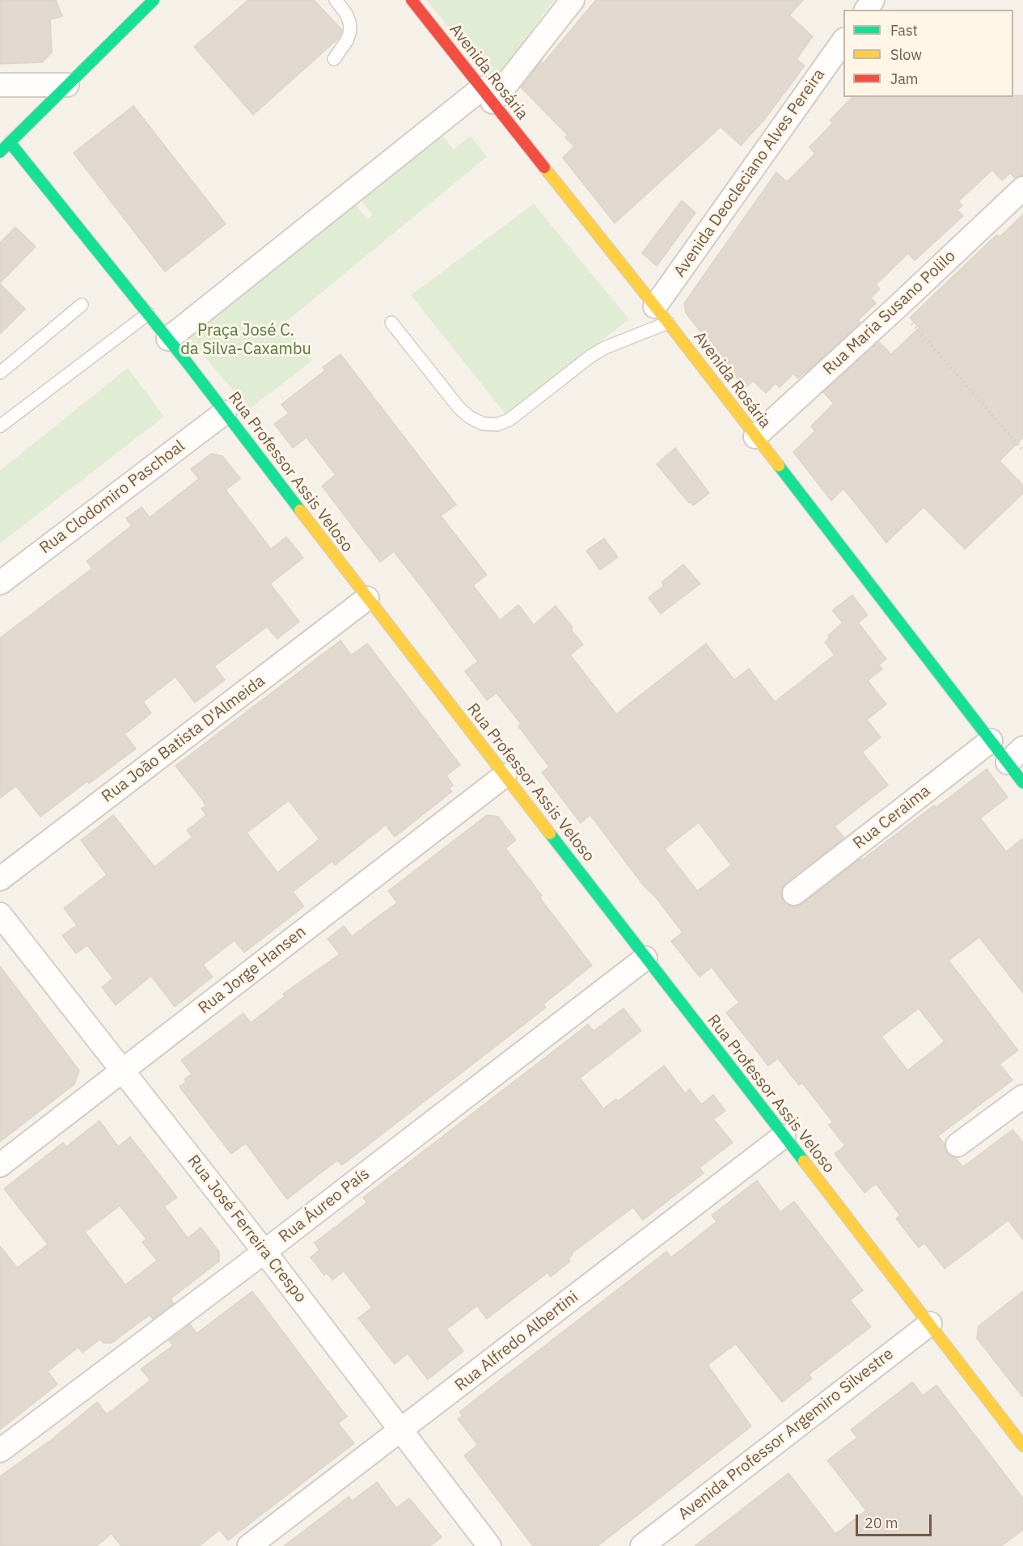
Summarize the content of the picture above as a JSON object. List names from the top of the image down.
{
  "streets": {
    "street": [
      "Avenida Rosária",
      "Avenida Deocleciano Alves Pereira",
      "Rua Maria Susano Polilo",
      "Rua Professor Assis Veloso",
      "Rua Clodomiro Paschoal",
      "Rua João Batista D'Almeida",
      "Rua Ceraima",
      "Rua Jorge Hansen",
      "Rua Áureo País",
      "Rua José Ferreira Crespo",
      "Rua Alfredo Albertini",
      "Avenida Professor Argemiro Silvestre"
    ]
  },
  "crossings": [
    ["Avenida Rosária", "Avenida Deocleciano Alves Pereira"],
    ["Avenida Rosária", "Rua Maria Susano Polilo"],
    ["Avenida Rosária", "Rua Ceraima"],
    ["Rua Professor Assis Veloso", "Rua Clodomiro Paschoal"],
    ["Rua Professor Assis Veloso", "Rua João Batista D'Almeida"],
    ["Rua Professor Assis Veloso", "Rua Jorge Hansen"],
    ["Rua Professor Assis Veloso", "Rua Áureo País"],
    ["Rua Professor Assis Veloso", "Rua Alfredo Albertini"],
    ["Rua Professor Assis Veloso", "Avenida Professor Argemiro Silvestre"],
    ["Rua Jorge Hansen", "Rua José Ferreira Crespo"],
    ["Rua Áureo País", "Rua José Ferreira Crespo"],
    ["Rua José Ferreira Crespo", "Rua Alfredo Albertini"]
  ],
  "parks": ["Praça José C. da Silva-Caxambu"],
  "legend": ["Fast", "Slow", "Jam"],
  "scale_bar": "20 m"
}
